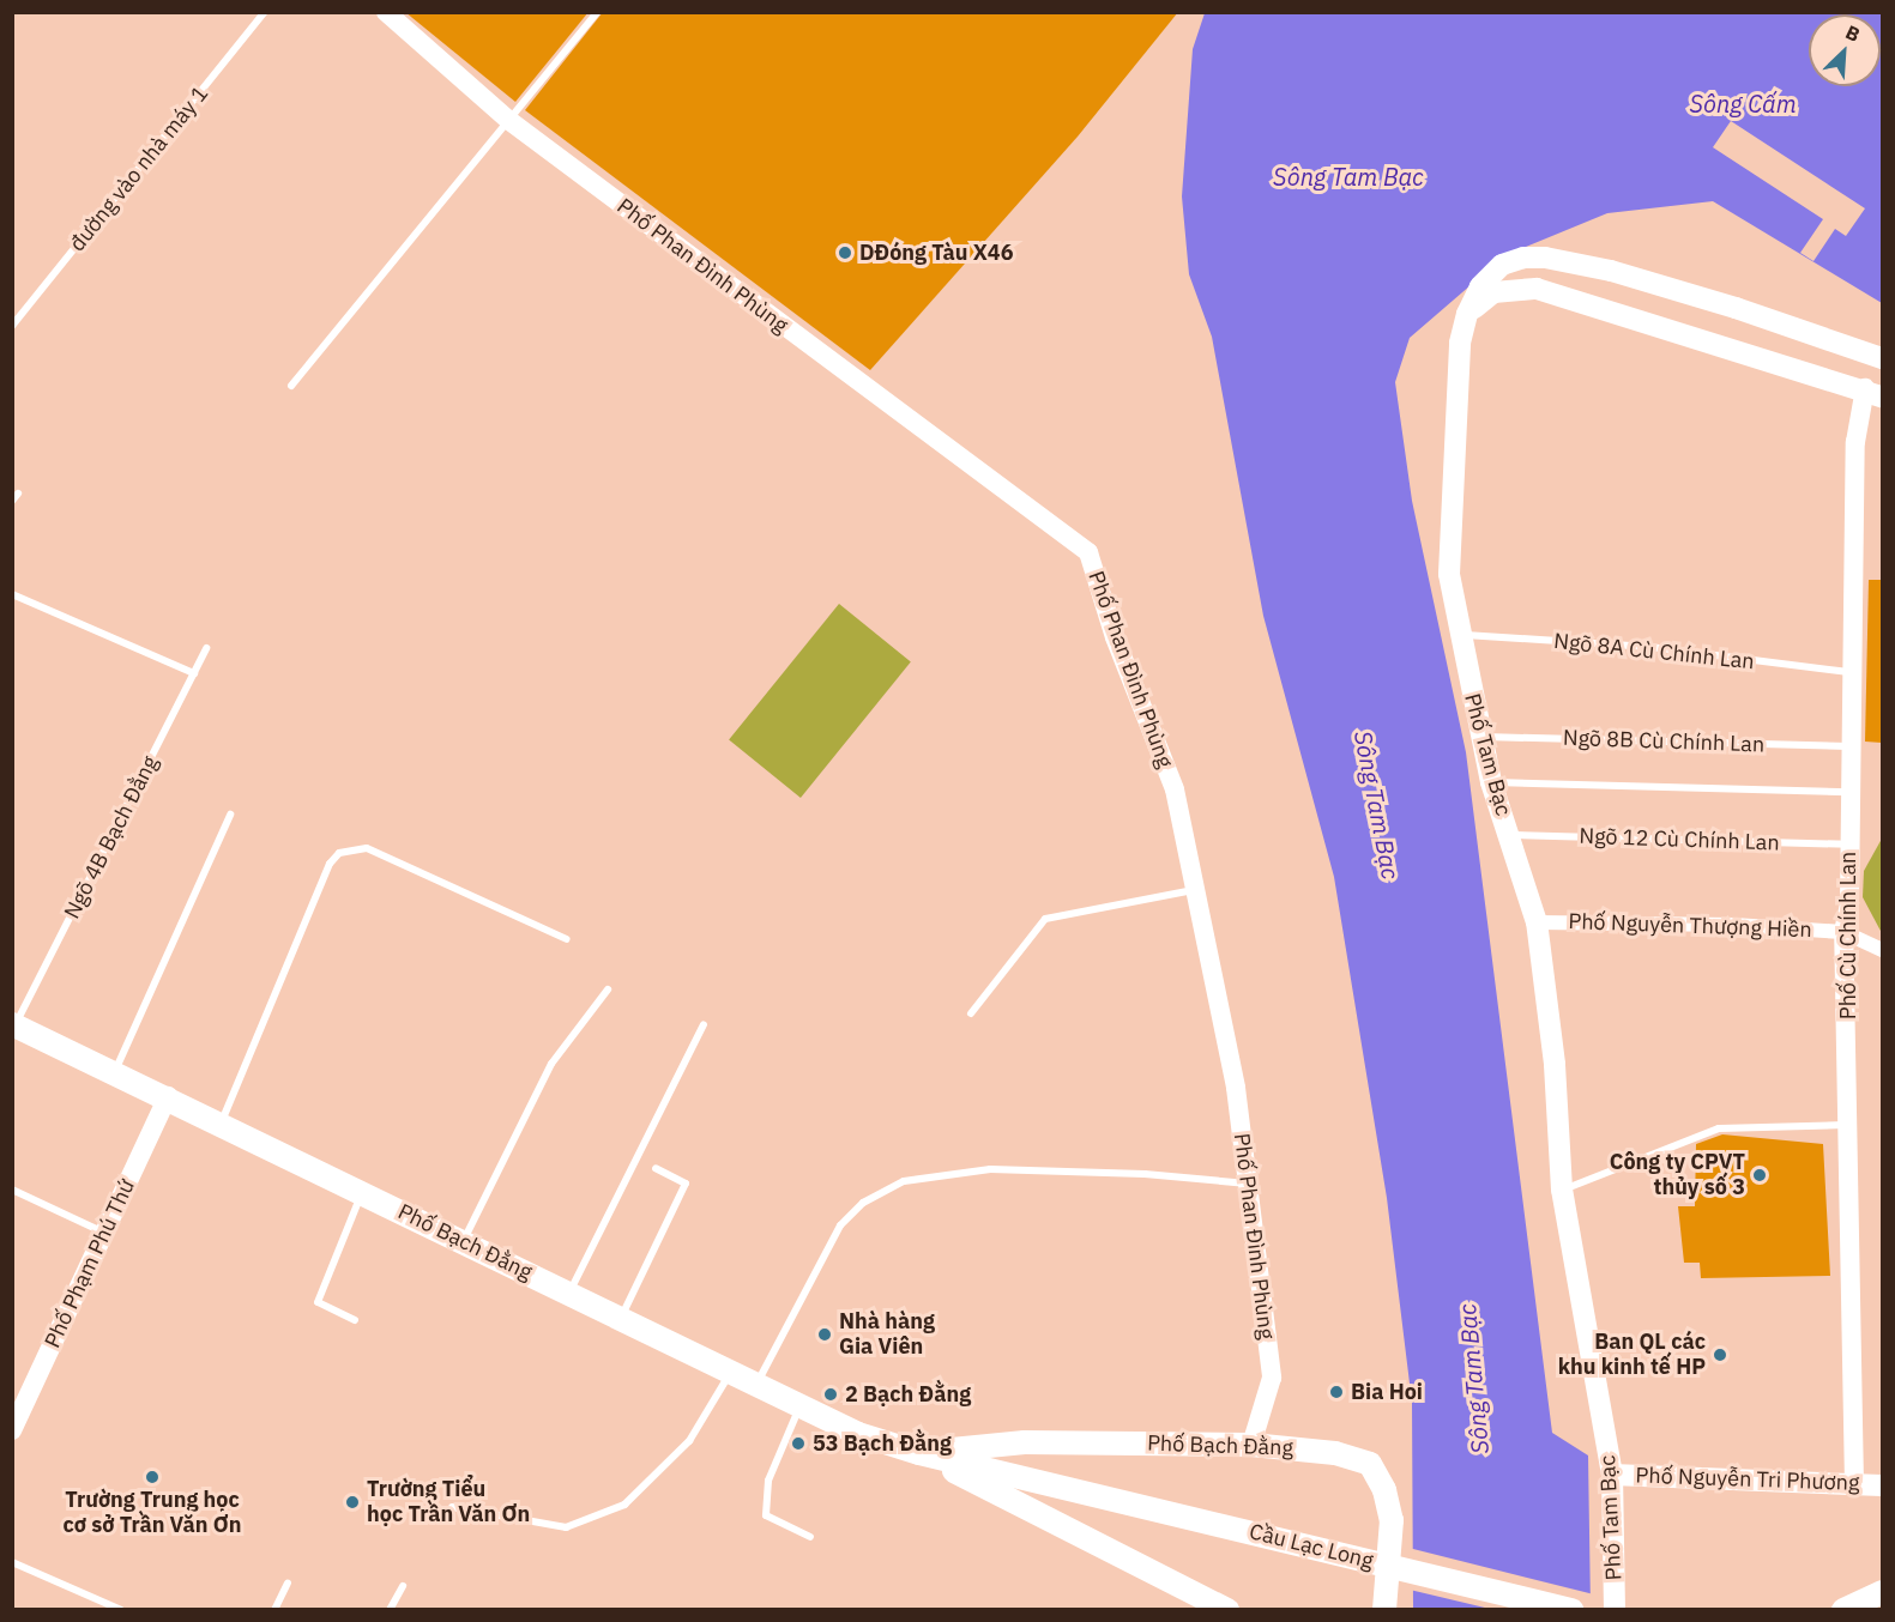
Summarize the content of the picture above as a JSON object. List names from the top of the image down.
{
  "streets": {
    "main road": [
      "Phố Tam Bạc",
      "Phố Bạch Đằng",
      "Phố Nguyễn Tri Phương",
      "Cầu Lạc Long"
    ],
    "street": [
      "Phố Phan Đình Phùng",
      "Phố Nguyễn Thượng Hiền",
      "Phố Cù Chính Lan",
      "Phố Phạm Phú Thứ"
    ],
    "lane": [
      "đường vào nhà máy 1",
      "Ngõ 8A Cù Chính Lan",
      "Ngõ 8B Cù Chính Lan",
      "Ngõ 4B Bạch Đằng",
      "Ngõ 12 Cù Chính Lan"
    ]
  },
  "crossings": [
    ["Phố Phan Đình Phùng", "Phố Bạch Đằng"],
    ["Ngõ 8A Cù Chính Lan", "Phố Tam Bạc"],
    ["Ngõ 8A Cù Chính Lan", "Phố Cù Chính Lan"],
    ["Ngõ 8B Cù Chính Lan", "Phố Tam Bạc"],
    ["Ngõ 8B Cù Chính Lan", "Phố Cù Chính Lan"],
    ["Phố Tam Bạc", "Ngõ 12 Cù Chính Lan"],
    ["Phố Tam Bạc", "Phố Nguyễn Thượng Hiền"],
    ["Phố Tam Bạc", "Phố Nguyễn Tri Phương"],
    ["Ngõ 4B Bạch Đằng", "Phố Bạch Đằng"],
    ["Ngõ 12 Cù Chính Lan", "Phố Cù Chính Lan"],
    ["Phố Nguyễn Thượng Hiền", "Phố Cù Chính Lan"],
    ["Phố Cù Chính Lan", "Phố Nguyễn Tri Phương"],
    ["Phố Bạch Đằng", "Phố Phạm Phú Thứ"],
    ["Phố Bạch Đằng", "Cầu Lạc Long"]
  ],
  "water": ["Sông Cấm", "Sông Tam Bạc"],
  "places": [
    "DĐóng Tàu X46",
    "Công ty CPVT thủy số 3",
    "Nhà hàng Gia Viên",
    "Ban QL các khu kinh tế HP",
    "Bia Hoi",
    "2 Bạch Đằng",
    "53 Bạch Đằng",
    "Trường Trung học cơ sở Trần Văn Ơn",
    "Trường Tiểu học Trần Văn Ơn"
  ],
  "north": "top right"
}
